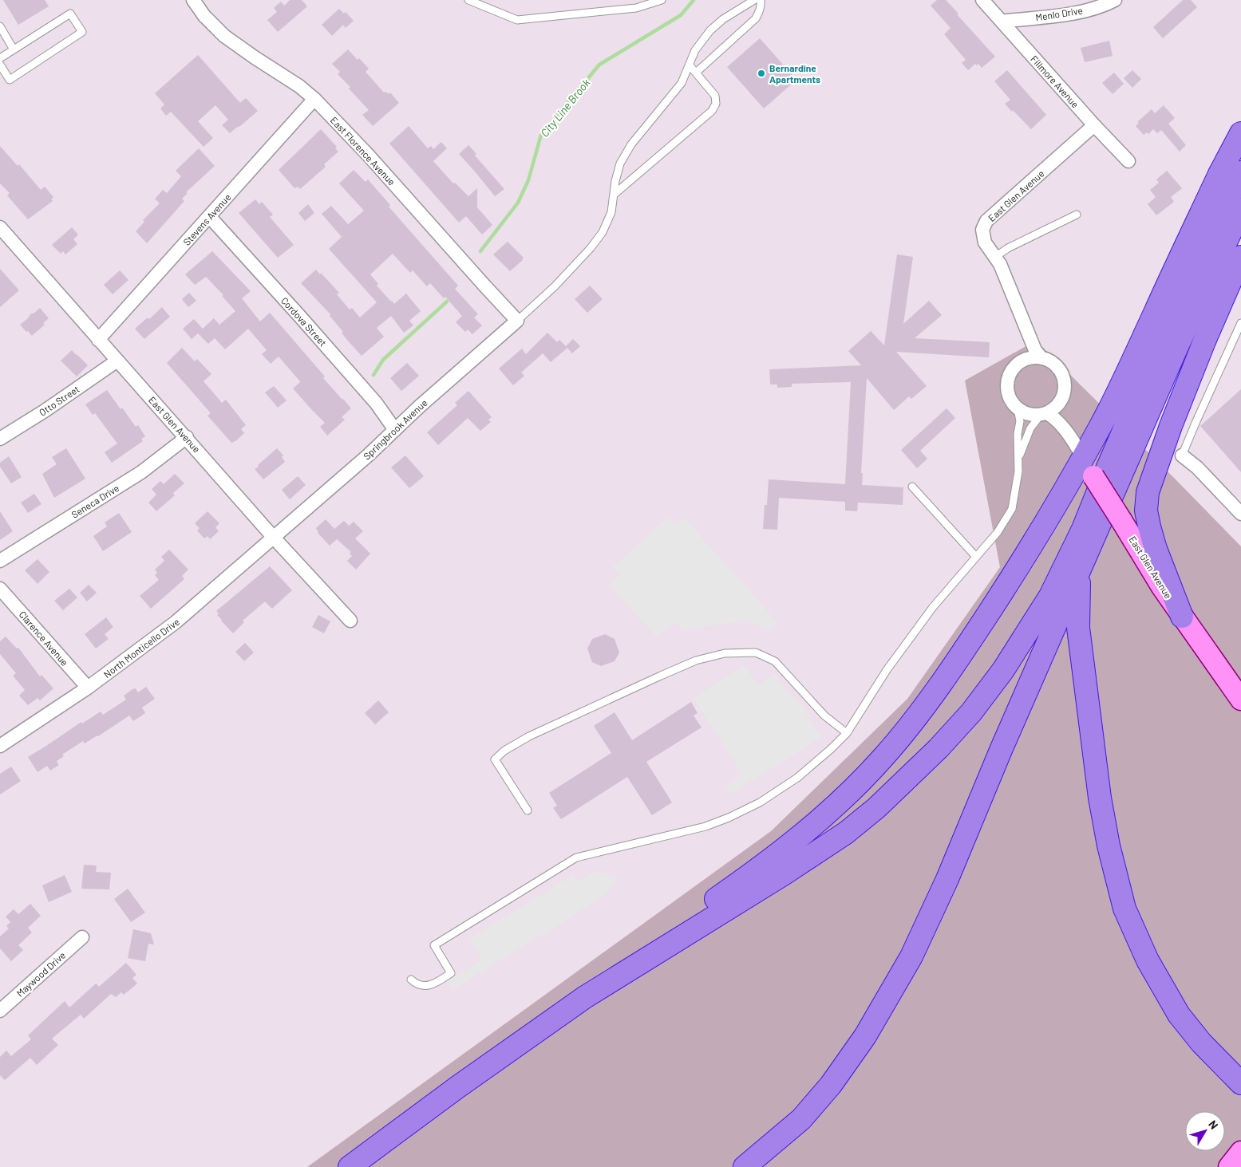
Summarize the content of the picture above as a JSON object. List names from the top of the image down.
{
  "streets": {
    "main road": ["East Glen Avenue"],
    "street": [
      "Menlo Drive",
      "Fillmore Avenue",
      "East Florence Avenue",
      "Stevens Avenue",
      "Cordova Street",
      "Otto Street",
      "Springbrook Avenue",
      "Seneca Drive",
      "Clarence Avenue",
      "North Monticello Drive",
      "Maywood Drive"
    ]
  },
  "crossings": [
    ["Menlo Drive", "Fillmore Avenue"],
    ["Fillmore Avenue", "East Glen Avenue"],
    ["East Florence Avenue", "Stevens Avenue"],
    ["East Florence Avenue", "Springbrook Avenue"],
    ["East Glen Avenue", "Stevens Avenue"],
    ["East Glen Avenue", "Otto Street"],
    ["East Glen Avenue", "Springbrook Avenue"],
    ["East Glen Avenue", "Seneca Drive"],
    ["East Glen Avenue", "North Monticello Drive"],
    ["Stevens Avenue", "Cordova Street"],
    ["Cordova Street", "Springbrook Avenue"],
    ["Springbrook Avenue", "North Monticello Drive"],
    ["Clarence Avenue", "North Monticello Drive"]
  ],
  "water": ["City Line Brook"],
  "places": ["Bernardine Apartments"],
  "north": "top right"
}
